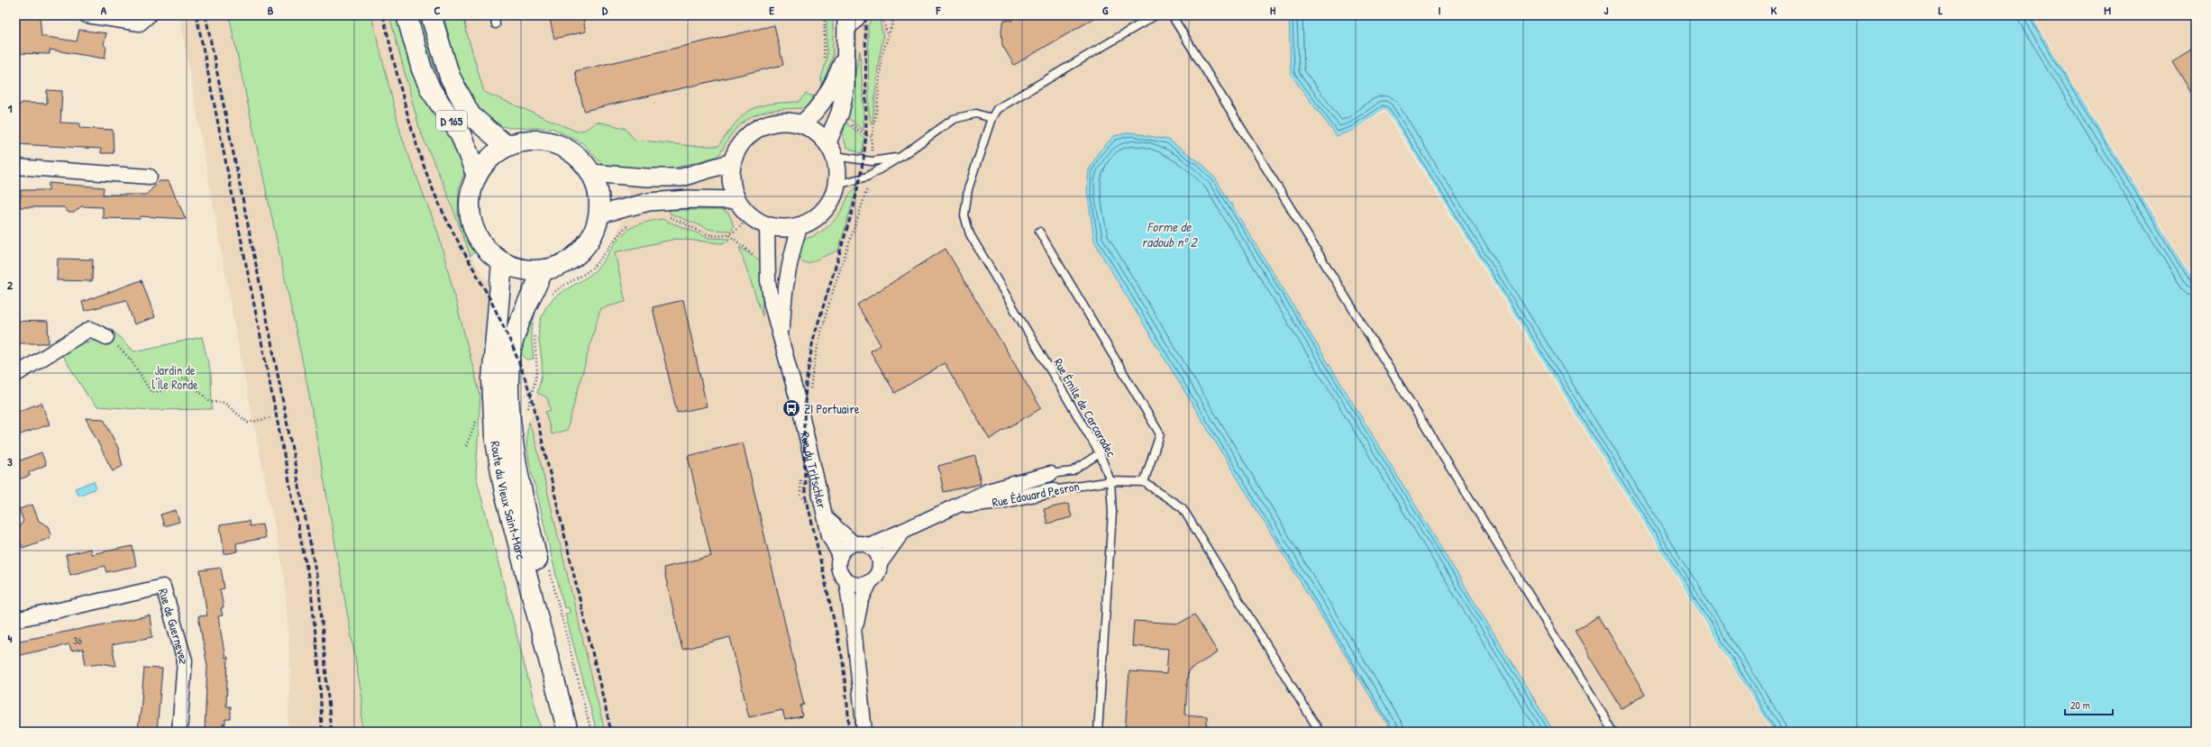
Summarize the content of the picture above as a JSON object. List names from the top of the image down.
{
  "streets": {
    "main road": ["D 165", "Route du Vieux Saint-Marc"],
    "street": ["Rue du Tritschler", "Rue Édouard Pesron", "Rue de Guernevez"],
    "lane": ["Rue Émile de Carcaradec"]
  },
  "crossings": [
    ["Rue Émile de Carcaradec", "Rue Édouard Pesron"],
    ["Rue du Tritschler", "Rue Édouard Pesron"]
  ],
  "water": ["Forme de radoub nº 2"],
  "parks": ["Jardin de l'Île Ronde"],
  "places": {
    "bus stop": ["ZI Portuaire"]
  },
  "house_numbers": ["36"],
  "scale_bar": "20 m",
  "grid": {
    "columns": [
      "A",
      "B",
      "C",
      "D",
      "E",
      "F",
      "G",
      "H",
      "I",
      "J",
      "K",
      "L",
      "M"
    ],
    "rows": [
      "1",
      "2",
      "3",
      "4"
    ]
  }
}
